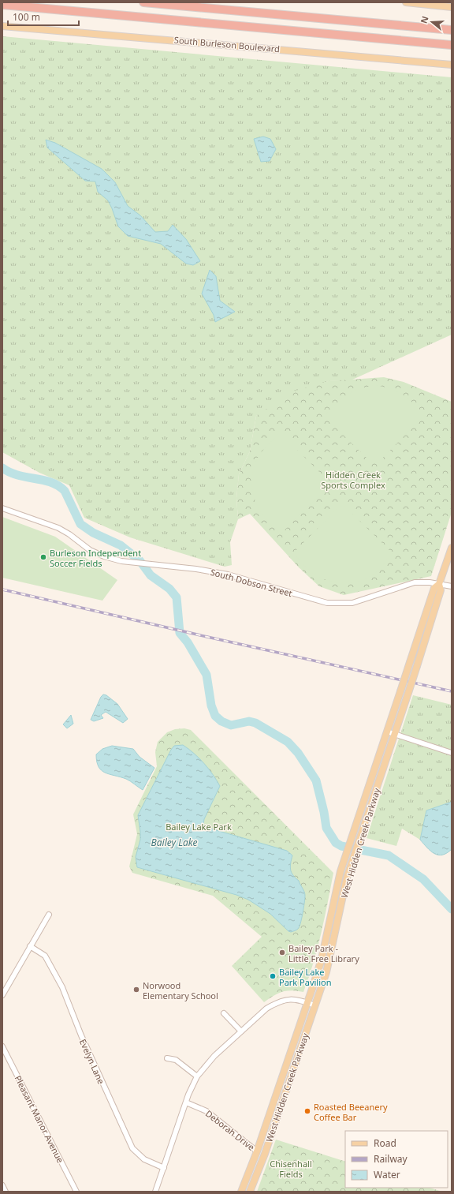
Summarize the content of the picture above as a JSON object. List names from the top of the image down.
{
  "streets": {
    "main road": ["South Burleson Boulevard", "West Hidden Creek Parkway"],
    "street": [
      "South Dobson Street",
      "Evelyn Lane",
      "Pleasant Manor Avenue",
      "Deborah Drive"
    ]
  },
  "crossings": [
    ["South Dobson Street", "West Hidden Creek Parkway"],
    ["West Hidden Creek Parkway", "Deborah Drive"]
  ],
  "water": ["Bailey Lake"],
  "parks": ["Hidden Creek Sports Complex", "Bailey Lake Park", "Chisenhall Fields"],
  "places": [
    "Burleson Independent Soccer Fields",
    "Bailey Park - Little Free Library",
    "Bailey Lake Park Pavilion",
    "Norwood Elementary School",
    "Roasted Beeanery Coffee Bar"
  ],
  "legend": ["Road", "Railway", "Water"],
  "scale_bar": "100 m",
  "north": "left"
}
